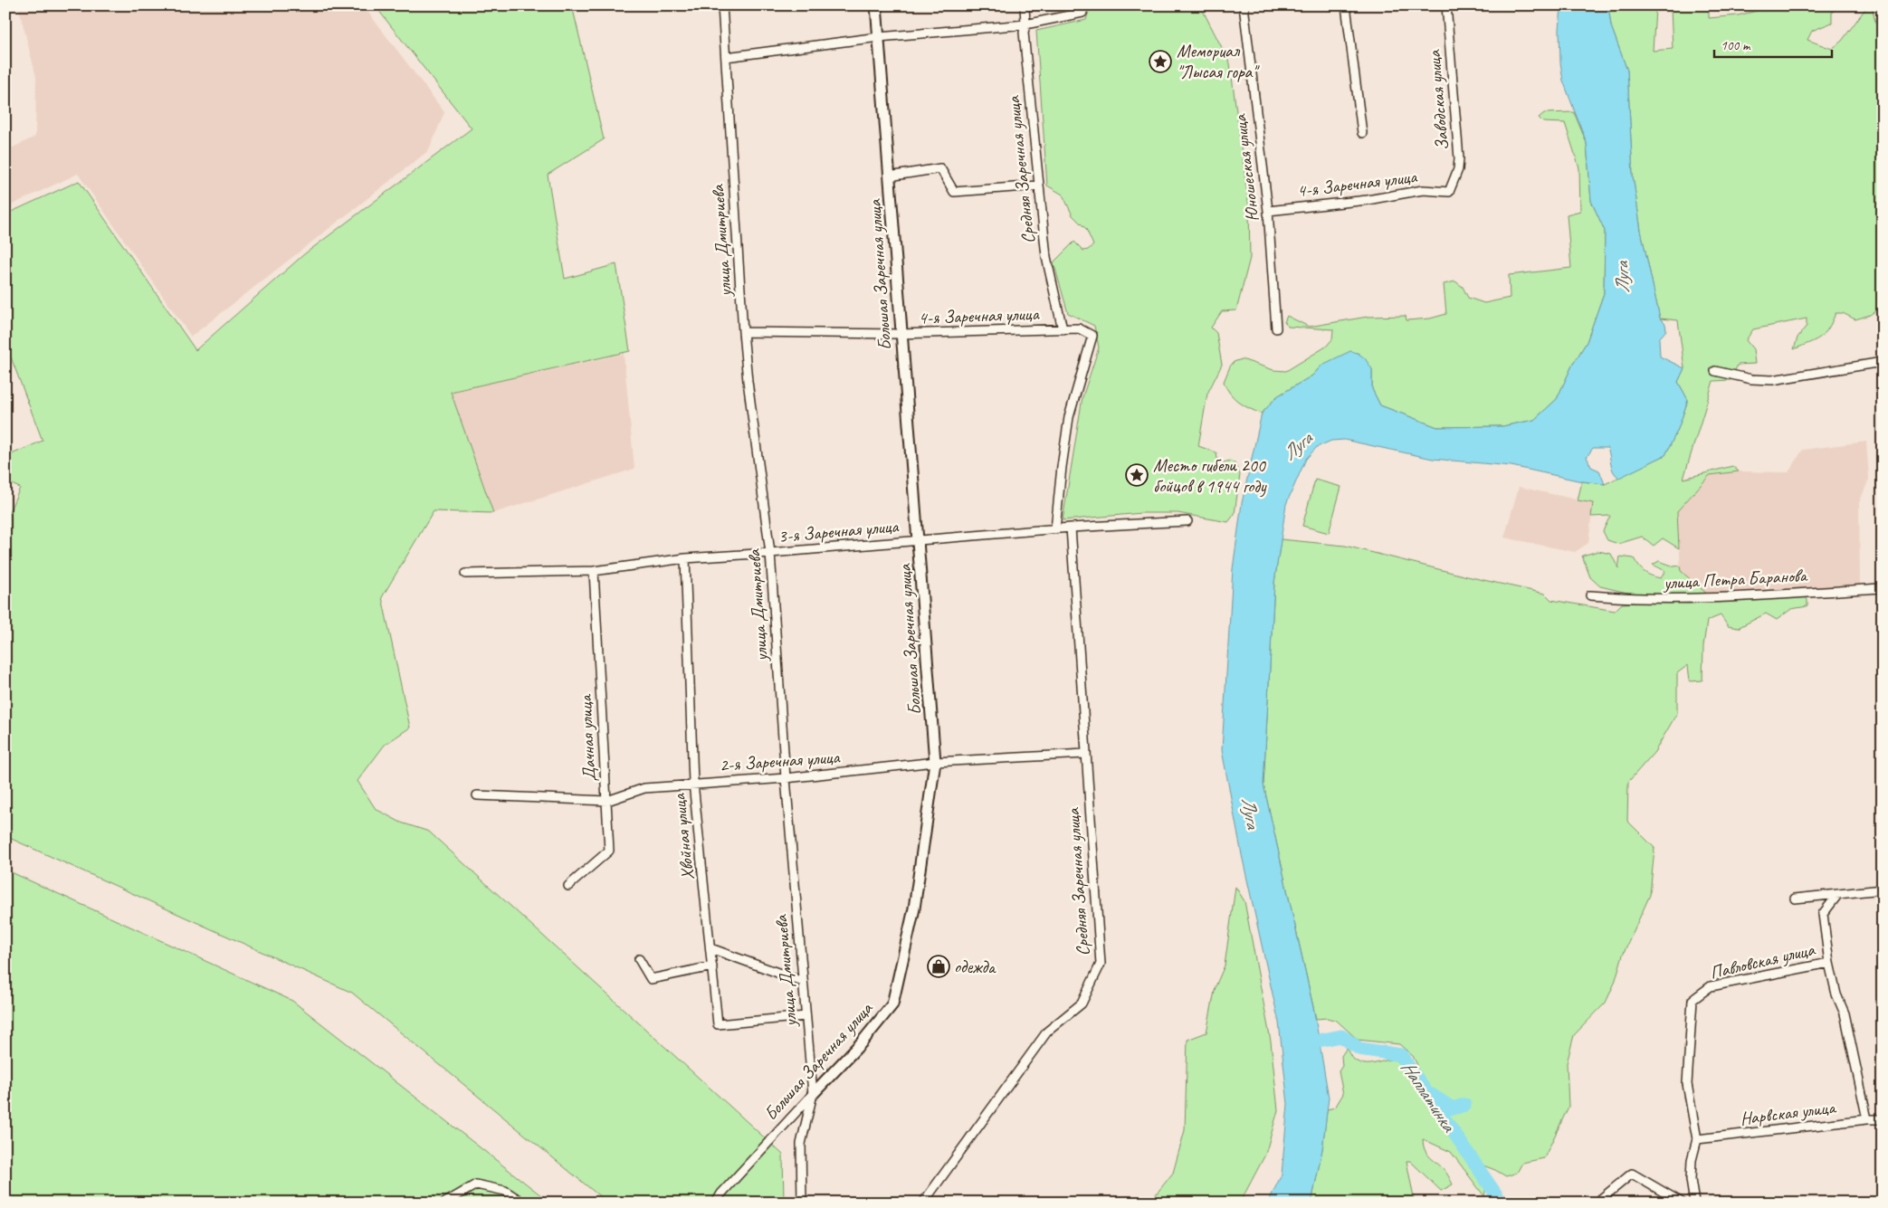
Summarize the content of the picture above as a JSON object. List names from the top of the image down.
{
  "streets": {
    "street": [
      "Заводская улица",
      "Юношеская улица",
      "Средняя Заречная улица",
      "4-я Заречная улица",
      "улица Дмитриева",
      "Большая Заречная улица",
      "3-я Заречная улица",
      "улица Петра Баранова",
      "Дачная улица",
      "2-я Заречная улица",
      "Хвойная улица",
      "Павловская улица",
      "Нарвская улица"
    ]
  },
  "crossings": [
    ["Заводская улица", "4-я Заречная улица"],
    ["Юношеская улица", "4-я Заречная улица"],
    ["Средняя Заречная улица", "4-я Заречная улица"],
    ["Средняя Заречная улица", "3-я Заречная улица"],
    ["Средняя Заречная улица", "2-я Заречная улица"],
    ["4-я Заречная улица", "улица Дмитриева"],
    ["4-я Заречная улица", "Большая Заречная улица"],
    ["4-я Заречная улица", "3-я Заречная улица"],
    ["улица Дмитриева", "Большая Заречная улица"],
    ["улица Дмитриева", "3-я Заречная улица"],
    ["улица Дмитриева", "2-я Заречная улица"],
    ["улица Дмитриева", "Хвойная улица"],
    ["Большая Заречная улица", "3-я Заречная улица"],
    ["Большая Заречная улица", "2-я Заречная улица"],
    ["3-я Заречная улица", "Дачная улица"],
    ["3-я Заречная улица", "Хвойная улица"],
    ["Дачная улица", "2-я Заречная улица"],
    ["2-я Заречная улица", "Хвойная улица"],
    ["Павловская улица", "Нарвская улица"]
  ],
  "water": ["Луга", "Наплатинка"],
  "places": {
    "place": ["Мемориал \"Лысая гора\"", "Место гибели 200 бойцов в 1944 году"],
    "shop": ["одежда"]
  },
  "scale_bar": "100 m"
}
